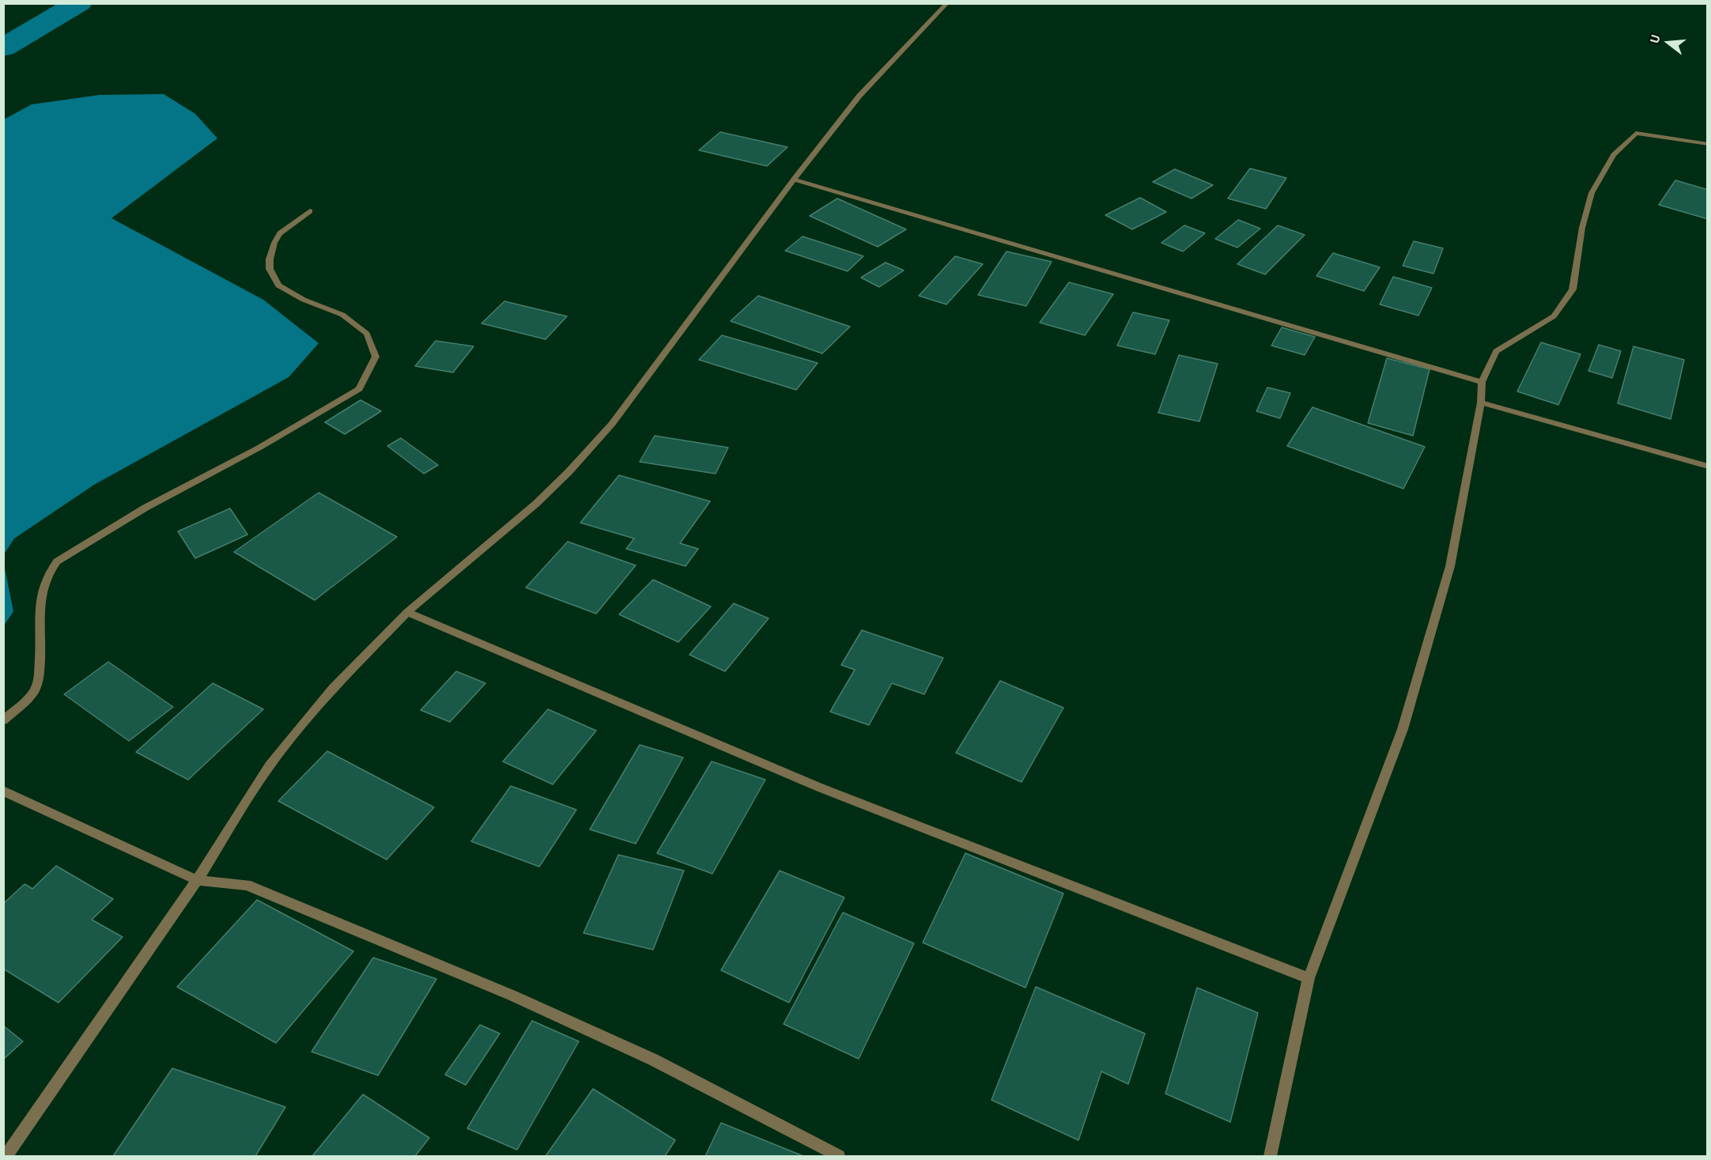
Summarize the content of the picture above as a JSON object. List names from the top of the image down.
{
  "north": "left"
}
